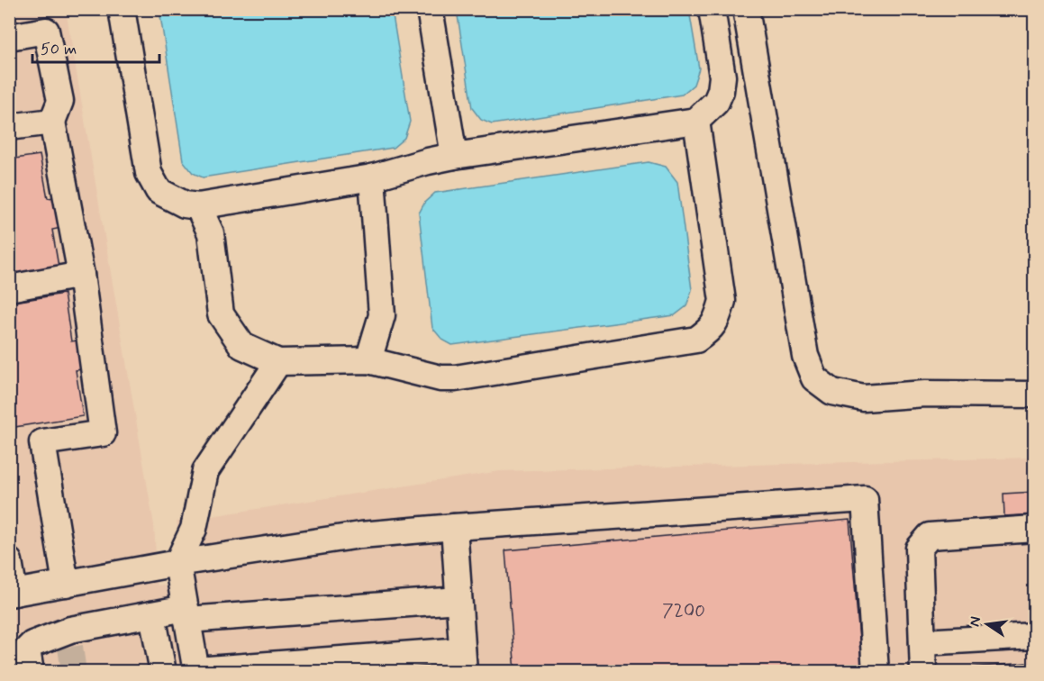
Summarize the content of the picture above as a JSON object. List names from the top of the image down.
{
  "house_numbers": ["7200"],
  "scale_bar": "50 m",
  "north": "left"
}
